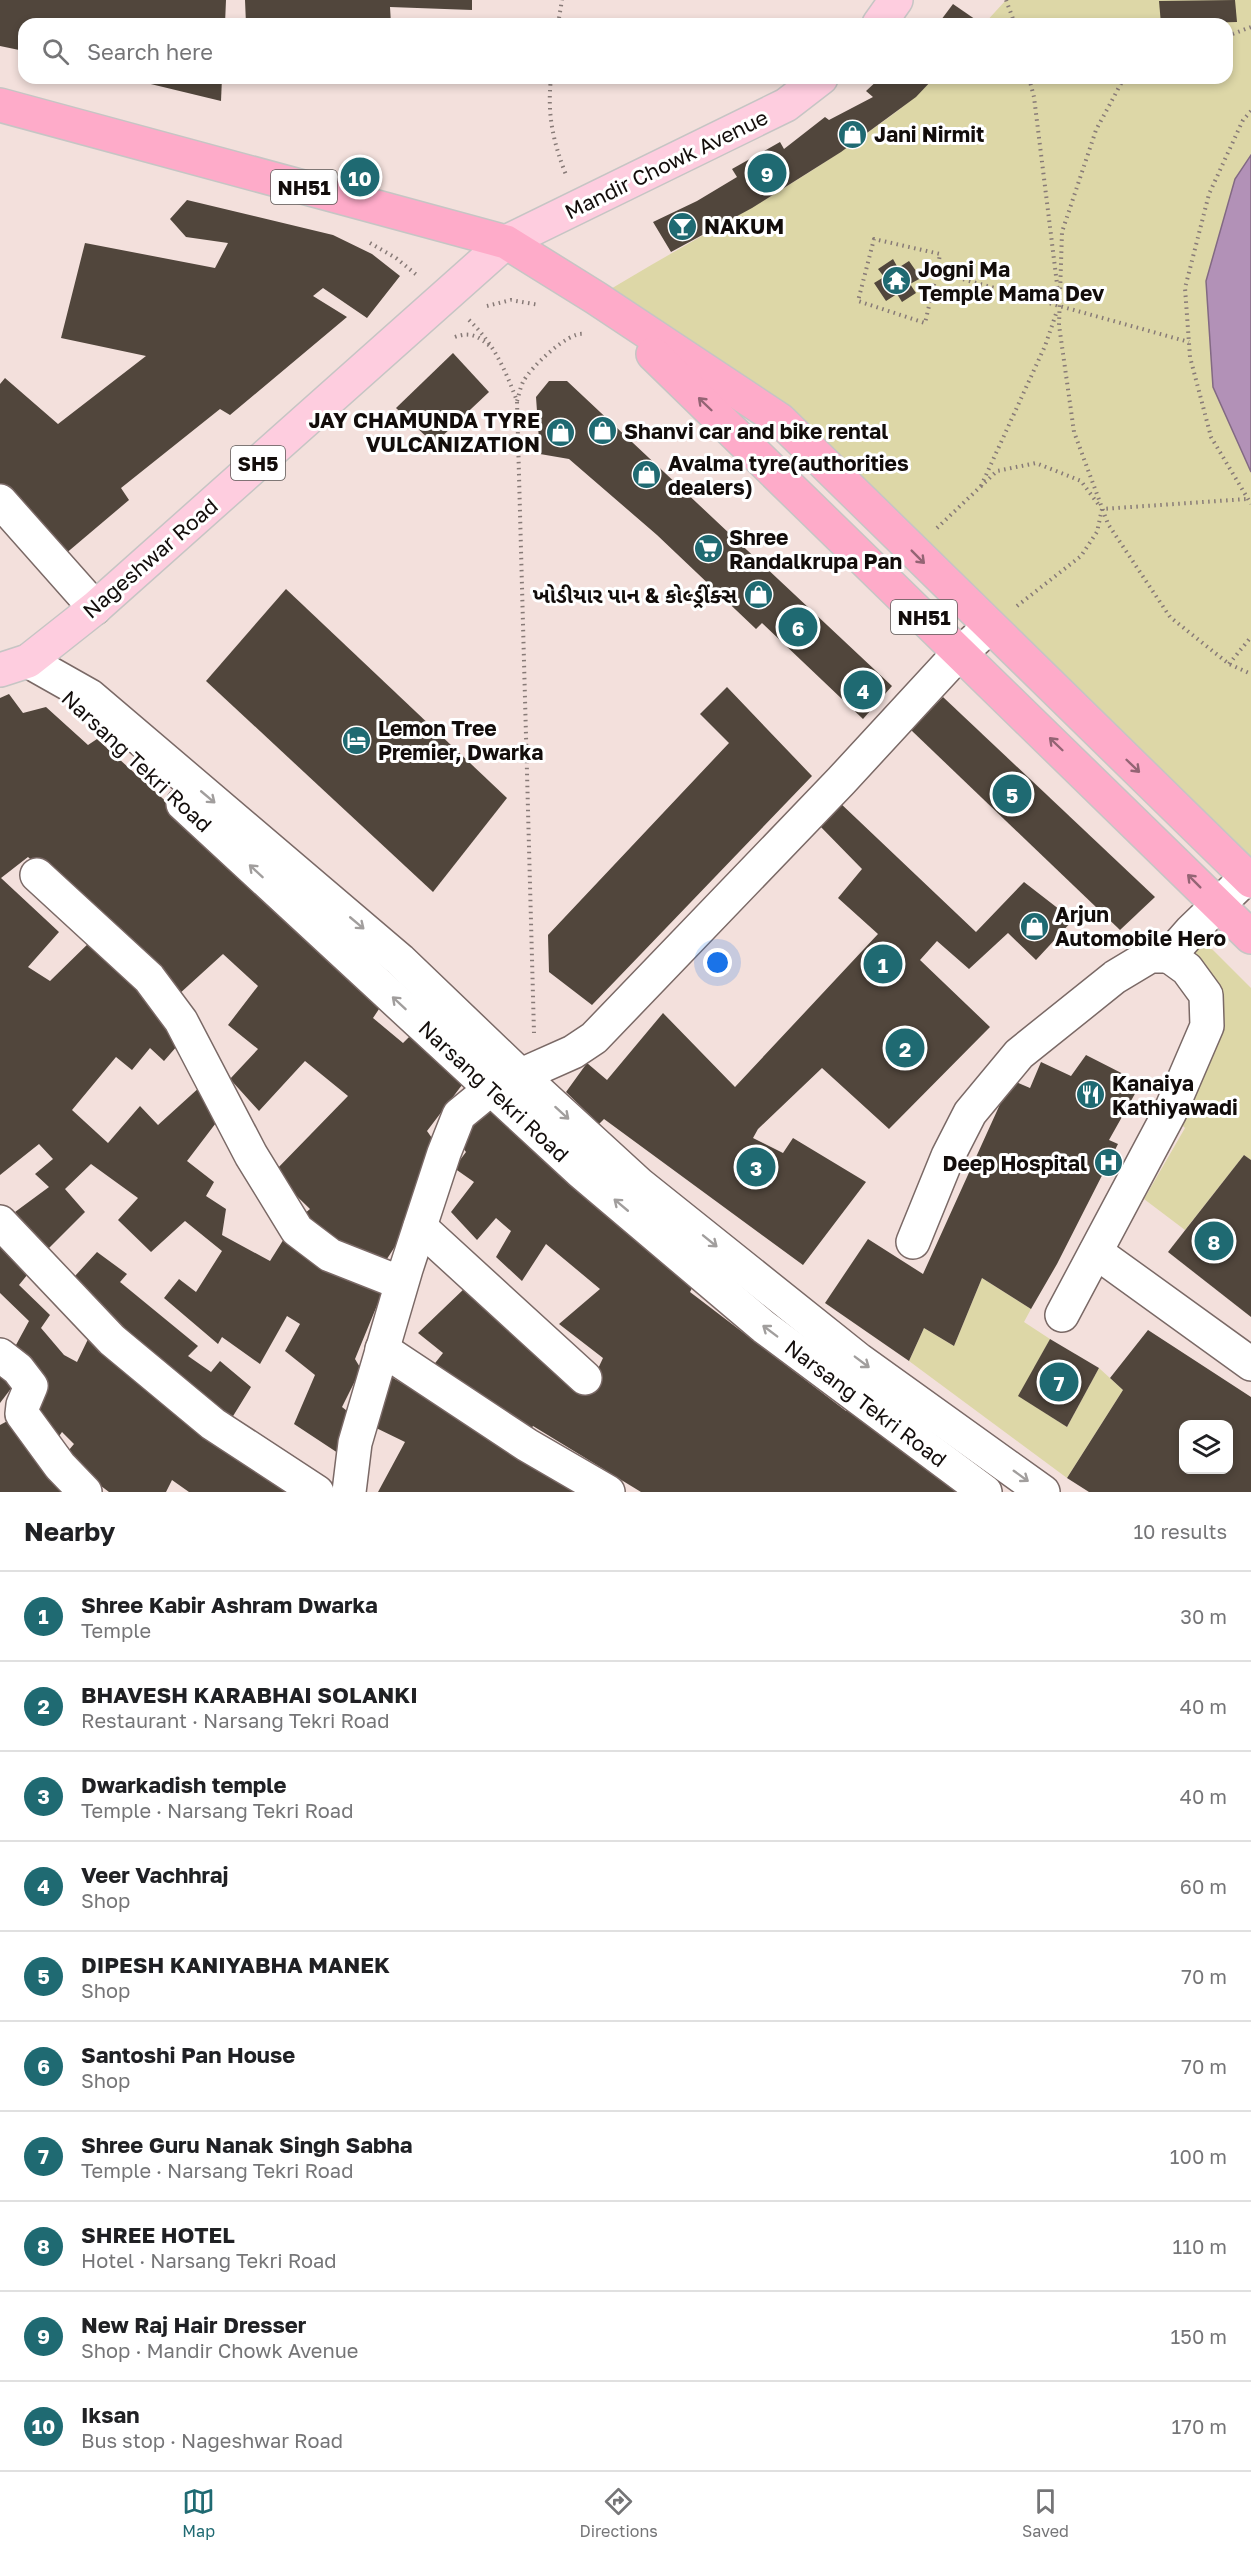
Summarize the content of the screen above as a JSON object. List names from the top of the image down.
{
  "streets": {
    "highway": ["NH51"],
    "main road": ["Mandir Chowk Avenue", "SH5", "Nageshwar Road"],
    "street": ["Narsang Tekri Road"]
  },
  "crossings": [
    ["Mandir Chowk Avenue", "NH51"],
    ["Mandir Chowk Avenue", "Nageshwar Road"],
    ["NH51", "Nageshwar Road"],
    ["Nageshwar Road", "Narsang Tekri Road"]
  ],
  "places": {
    "shop": [
      "Jani Nirmit",
      "Shanvi car and bike rental",
      "JAY CHAMUNDA TYRE VULCANIZATION",
      "Avalma tyre(authorities dealers)",
      "ખોડીયાર પાન & કોલ્ડ્રીંક્સ",
      "Arjun Automobile Hero"
    ],
    "bar": ["NAKUM"],
    "temple": ["Jogni Ma Temple Mama Dev"],
    "supermarket": ["Shree Randalkrupa Pan"],
    "hotel": ["Lemon Tree Premier, Dwarka"],
    "restaurant": ["Kanaiya Kathiyawadi"],
    "hospital": ["Deep Hospital"]
  },
  "page": {
    "search": "Search here",
    "pins": [
      "9",
      "10",
      "6",
      "4",
      "5",
      "1",
      "2",
      "3",
      "8",
      "7"
    ],
    "heading": ["Nearby", "10 results"],
    "list": [
      {
        "mark": "1",
        "name": "Shree Kabir Ashram Dwarka",
        "note": "Temple",
        "value": "30 m"
      },
      {
        "mark": "2",
        "name": "BHAVESH KARABHAI SOLANKI",
        "note": "Restaurant · Narsang Tekri Road",
        "value": "40 m"
      },
      {
        "mark": "3",
        "name": "Dwarkadish temple",
        "note": "Temple · Narsang Tekri Road",
        "value": "40 m"
      },
      {
        "mark": "4",
        "name": "Veer Vachhraj",
        "note": "Shop",
        "value": "60 m"
      },
      {
        "mark": "5",
        "name": "DIPESH KANIYABHA MANEK",
        "note": "Shop",
        "value": "70 m"
      },
      {
        "mark": "6",
        "name": "Santoshi Pan House",
        "note": "Shop",
        "value": "70 m"
      },
      {
        "mark": "7",
        "name": "Shree Guru Nanak Singh Sabha",
        "note": "Temple · Narsang Tekri Road",
        "value": "100 m"
      },
      {
        "mark": "8",
        "name": "SHREE HOTEL",
        "note": "Hotel · Narsang Tekri Road",
        "value": "110 m"
      },
      {
        "mark": "9",
        "name": "New Raj Hair Dresser",
        "note": "Shop · Mandir Chowk Avenue",
        "value": "150 m"
      },
      {
        "mark": "10",
        "name": "Iksan",
        "note": "Bus stop · Nageshwar Road",
        "value": "170 m"
      }
    ],
    "nav": ["Map", "Directions", "Saved"]
  }
}
